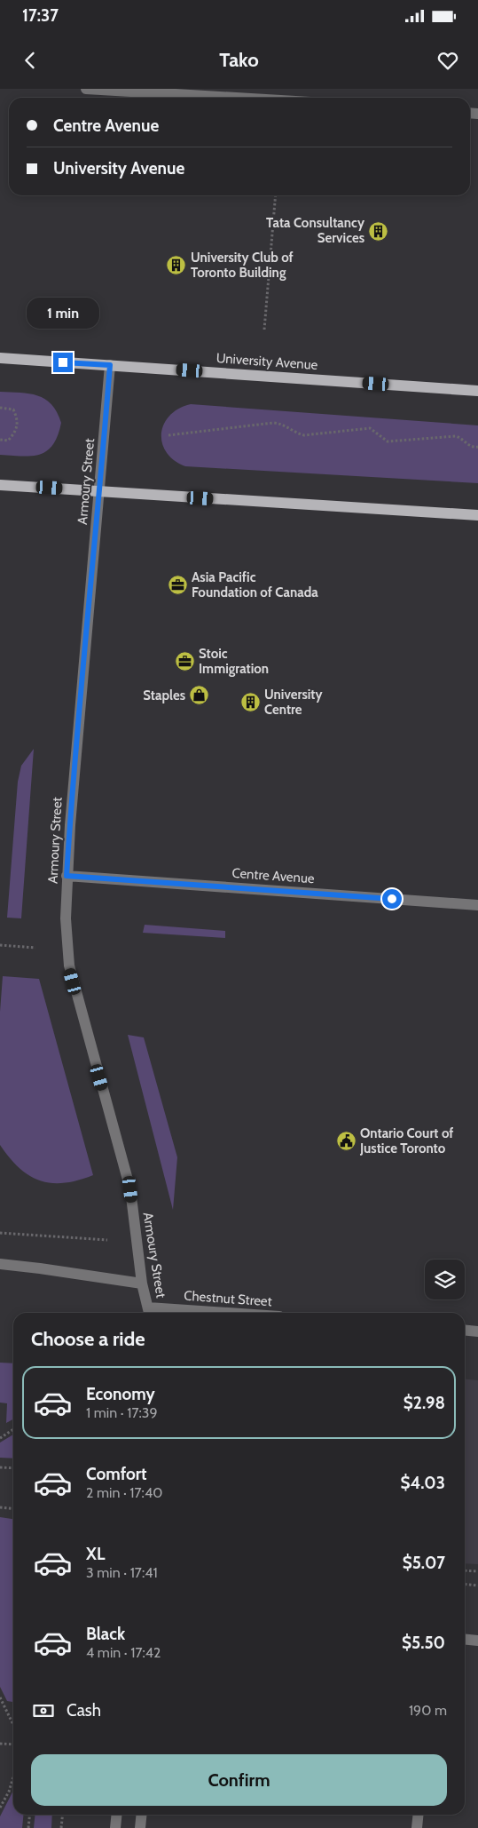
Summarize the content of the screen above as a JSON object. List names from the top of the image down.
{
  "streets": {
    "main road": ["University Avenue"],
    "street": ["Armoury Street", "Centre Avenue", "Chestnut Street"]
  },
  "crossings": [
    ["University Avenue", "Armoury Street"],
    ["Armoury Street", "Centre Avenue"],
    ["Armoury Street", "Chestnut Street"]
  ],
  "places": {
    "building": ["Tata Consultancy Services", "University Club of Toronto Building", "University Centre"],
    "office": ["Asia Pacific Foundation of Canada", "Stoic Immigration"],
    "shop": ["Staples"],
    "public building": ["Ontario Court of Justice Toronto"]
  },
  "page": {
    "status": "17:37",
    "header": "Tako",
    "banner": ["Centre Avenue", "University Avenue"],
    "bubble": "1 min",
    "heading": "Choose a ride",
    "list": [
      {
        "name": "Economy",
        "note": "1 min · 17:39",
        "value": "$2.98"
      },
      {
        "name": "Comfort",
        "note": "2 min · 17:40",
        "value": "$4.03"
      },
      {
        "name": "XL",
        "note": "3 min · 17:41",
        "value": "$5.07"
      },
      {
        "name": "Black",
        "note": "4 min · 17:42",
        "value": "$5.50"
      }
    ],
    "pay": ["Cash", "190 m"],
    "buttons": "Confirm"
  }
}
